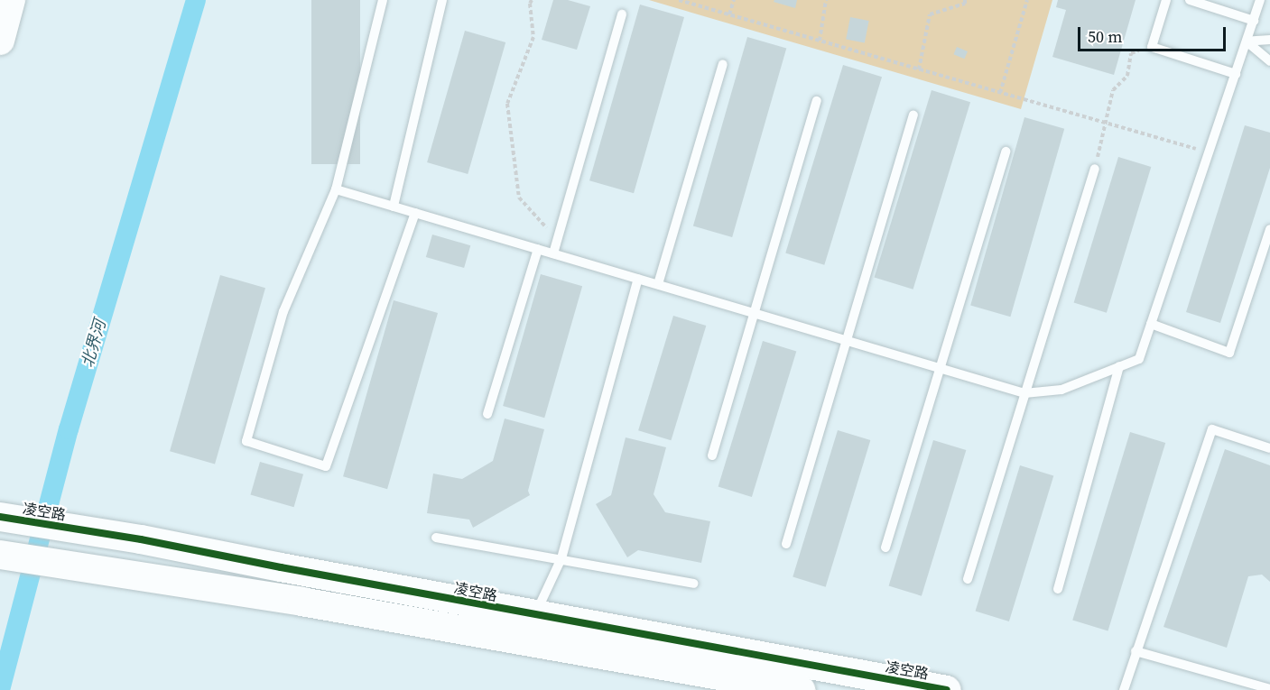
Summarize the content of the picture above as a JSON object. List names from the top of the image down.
{
  "streets": {
    "street": ["凌空路"]
  },
  "water": ["北界河"],
  "scale_bar": "50 m"
}
